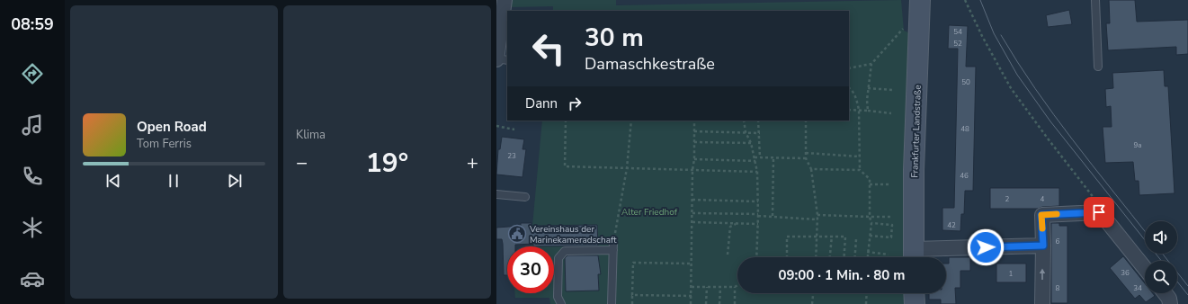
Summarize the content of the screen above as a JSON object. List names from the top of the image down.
{
  "streets": {
    "main road": ["Frankfurter Landstraße"]
  },
  "parks": ["Alter Friedhof"],
  "places": {
    "public building": ["Vereinshaus der Marinekameradschaft"]
  },
  "house_numbers": [
    "54",
    "52",
    "50",
    "48",
    "9a",
    "23",
    "46",
    "2",
    "4",
    "42",
    "6",
    "36",
    "1",
    "8",
    "34"
  ],
  "page": {
    "tabs": "08:59",
    "tile": "Klima",
    "turn": ["30 m", "Damaschkestraße"],
    "then": "Dann",
    "song": ["Open Road", "Tom Ferris"],
    "heat": ["−", "19°", "+"],
    "limit": "30",
    "trip": "09:00 · 1 Min. · 80 m"
  }
}
